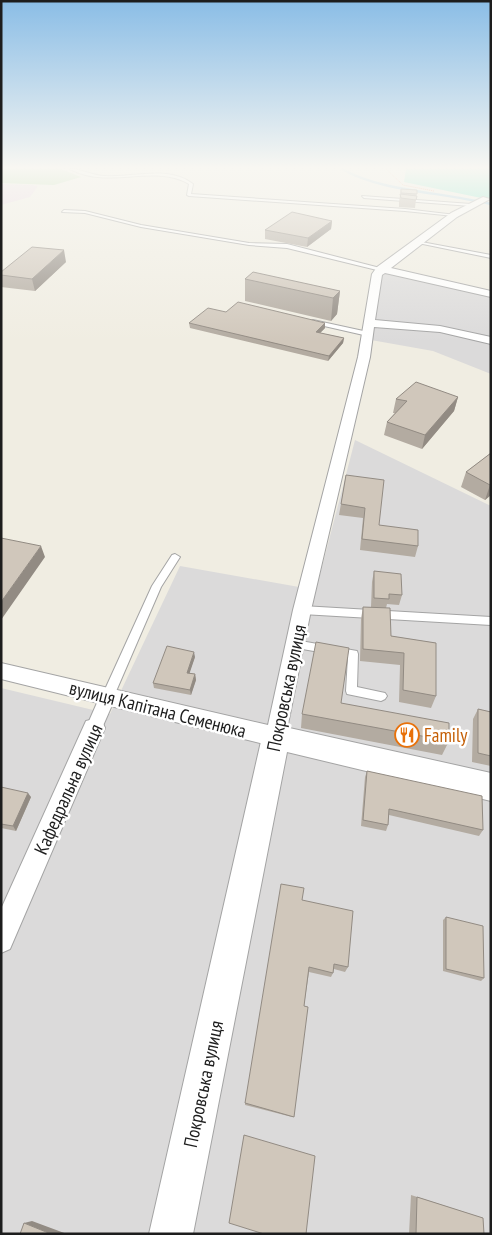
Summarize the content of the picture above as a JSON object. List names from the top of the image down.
{
  "streets": {
    "street": ["Покровська вулиця", "вулиця Капітана Семенюка", "Кафедральна вулиця"]
  },
  "crossings": [
    ["Покровська вулиця", "вулиця Капітана Семенюка"],
    ["вулиця Капітана Семенюка", "Кафедральна вулиця"]
  ],
  "places": {
    "restaurant": ["Family"]
  }
}
